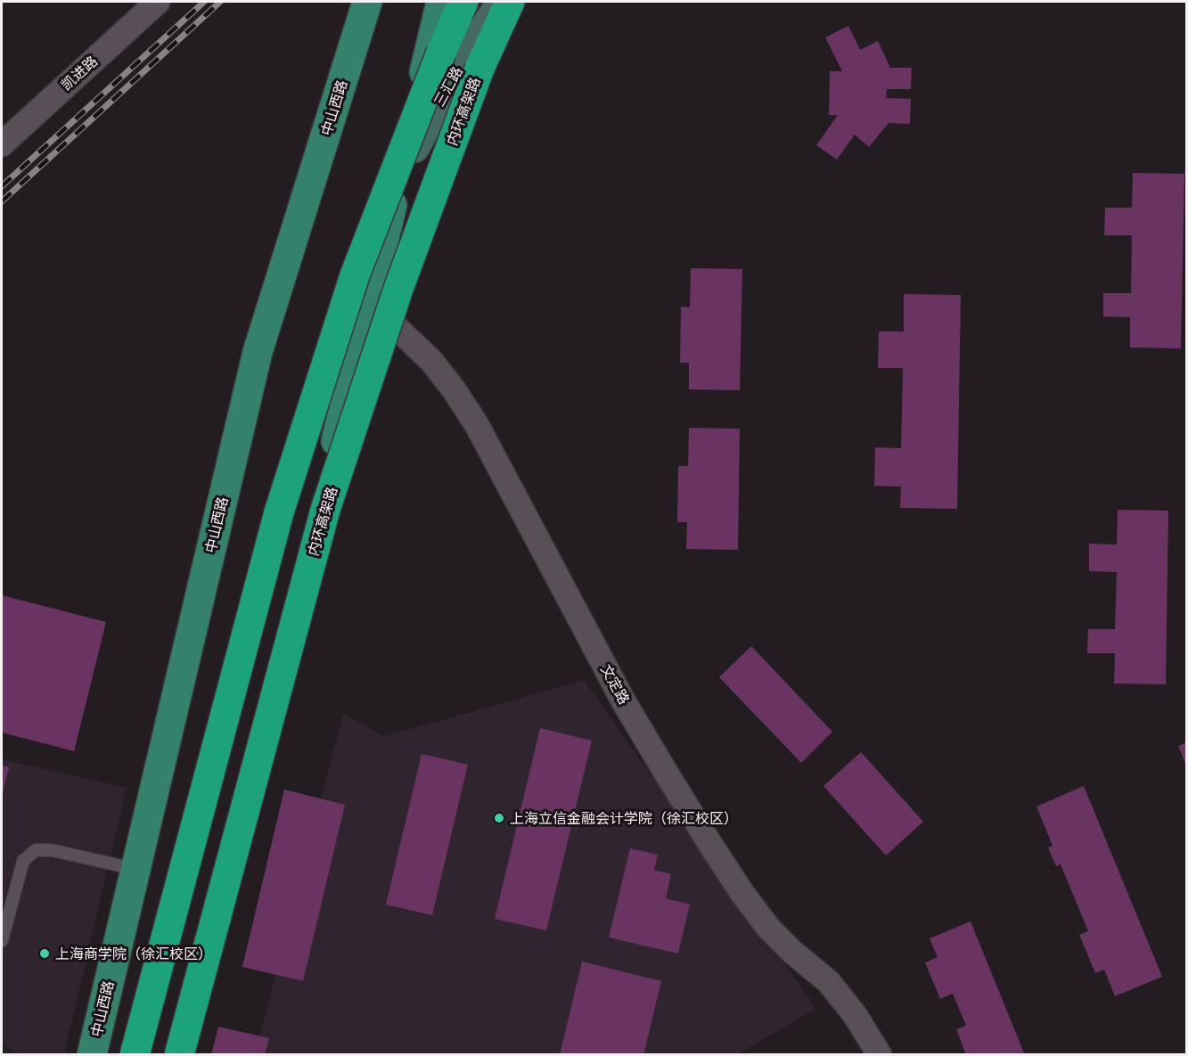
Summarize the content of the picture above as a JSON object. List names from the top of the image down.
{
  "streets": {
    "highway": ["内环高架路"],
    "main road": ["中山西路"],
    "street": ["凯进路", "三汇路", "文定路"]
  },
  "places": ["上海立信金融会计学院（徐汇校区）", "上海商学院（徐汇校区）"]
}
